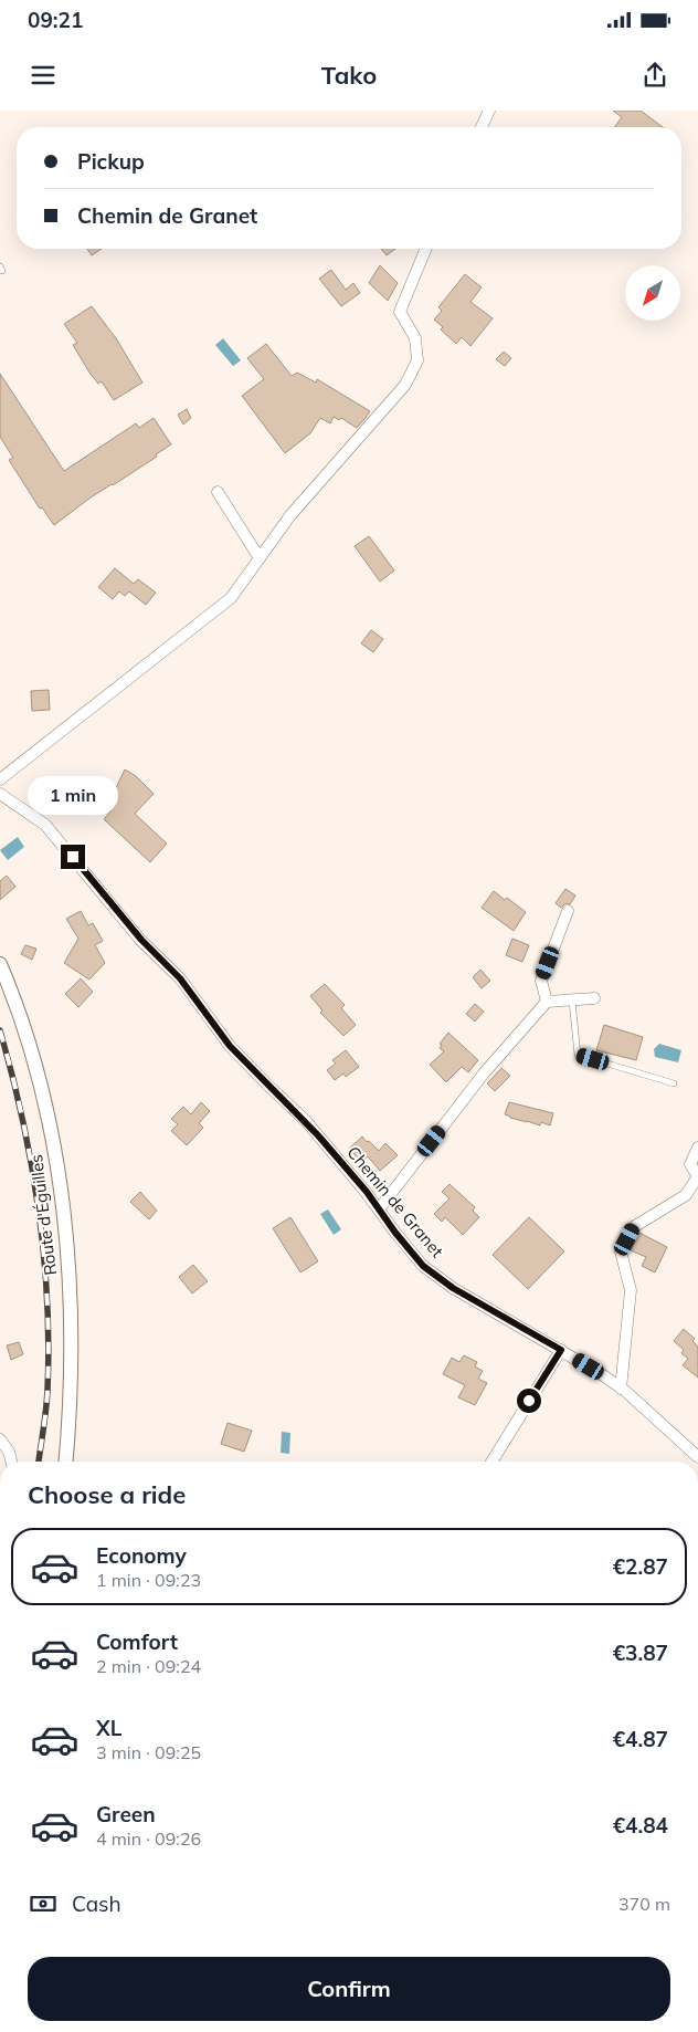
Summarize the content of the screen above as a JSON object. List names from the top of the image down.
{
  "streets": {
    "street": ["Chemin de Granet", "Route d'Éguilles"]
  },
  "north": "bottom left",
  "page": {
    "status": "09:21",
    "header": "Tako",
    "banner": ["Pickup", "Chemin de Granet"],
    "bubble": "1 min",
    "heading": "Choose a ride",
    "list": [
      {
        "name": "Economy",
        "note": "1 min · 09:23",
        "value": "€2.87"
      },
      {
        "name": "Comfort",
        "note": "2 min · 09:24",
        "value": "€3.87"
      },
      {
        "name": "XL",
        "note": "3 min · 09:25",
        "value": "€4.87"
      },
      {
        "name": "Green",
        "note": "4 min · 09:26",
        "value": "€4.84"
      }
    ],
    "pay": ["Cash", "370 m"],
    "buttons": "Confirm"
  }
}
